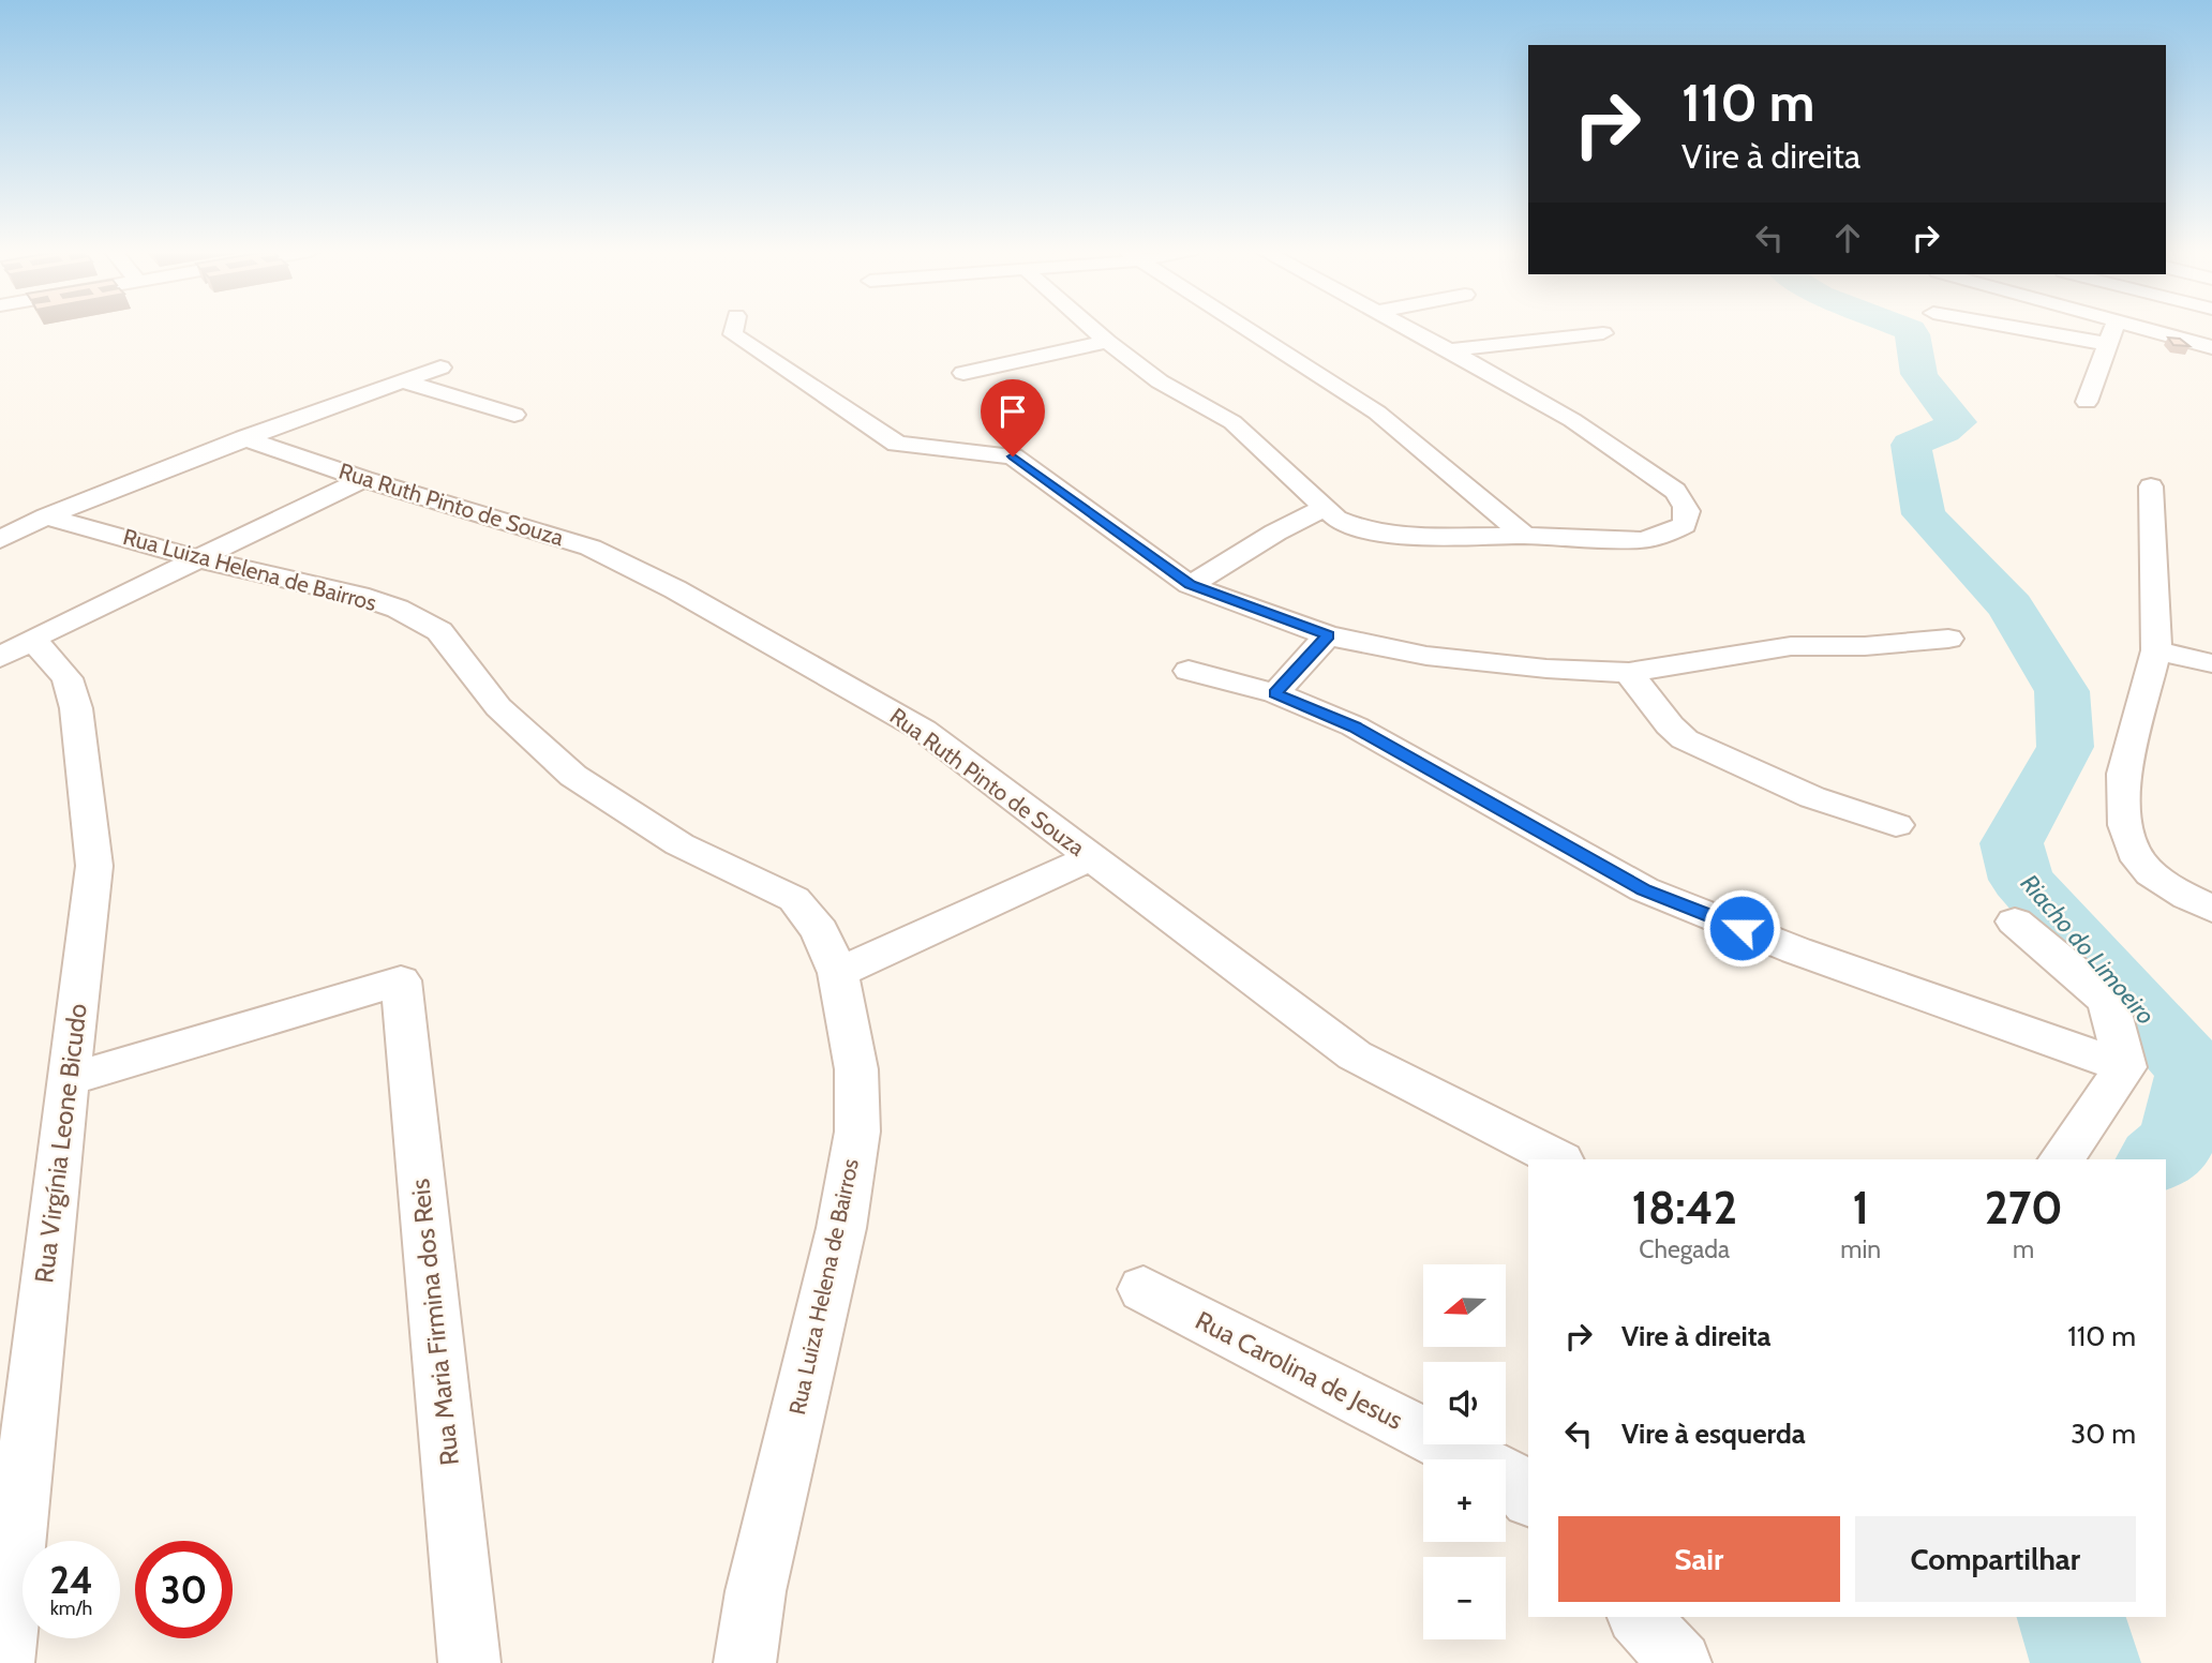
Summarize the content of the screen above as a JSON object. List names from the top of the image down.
{
  "streets": {
    "street": [
      "Rua Ruth Pinto de Souza",
      "Rua Luiza Helena de Bairros",
      "Rua Virgínia Leone Bicudo",
      "Rua Maria Firmina dos Reis",
      "Rua Carolina de Jesus"
    ]
  },
  "crossings": [
    ["Rua Virgínia Leone Bicudo", "Rua Maria Firmina dos Reis"]
  ],
  "water": ["Riacho do Limoeiro"],
  "north": "left",
  "page": {
    "turn": ["110 m", "Vire à direita"],
    "eta": [
      "18:42",
      "Chegada",
      "1",
      "min",
      "270",
      "m"
    ],
    "map_buttons": ["+", "−"],
    "list": [
      {
        "name": "Vire à direita",
        "value": "110 m"
      },
      {
        "name": "Vire à esquerda",
        "value": "30 m"
      }
    ],
    "buttons": ["Sair", "Compartilhar"],
    "speed": "24 km/h",
    "limit": "30"
  }
}
